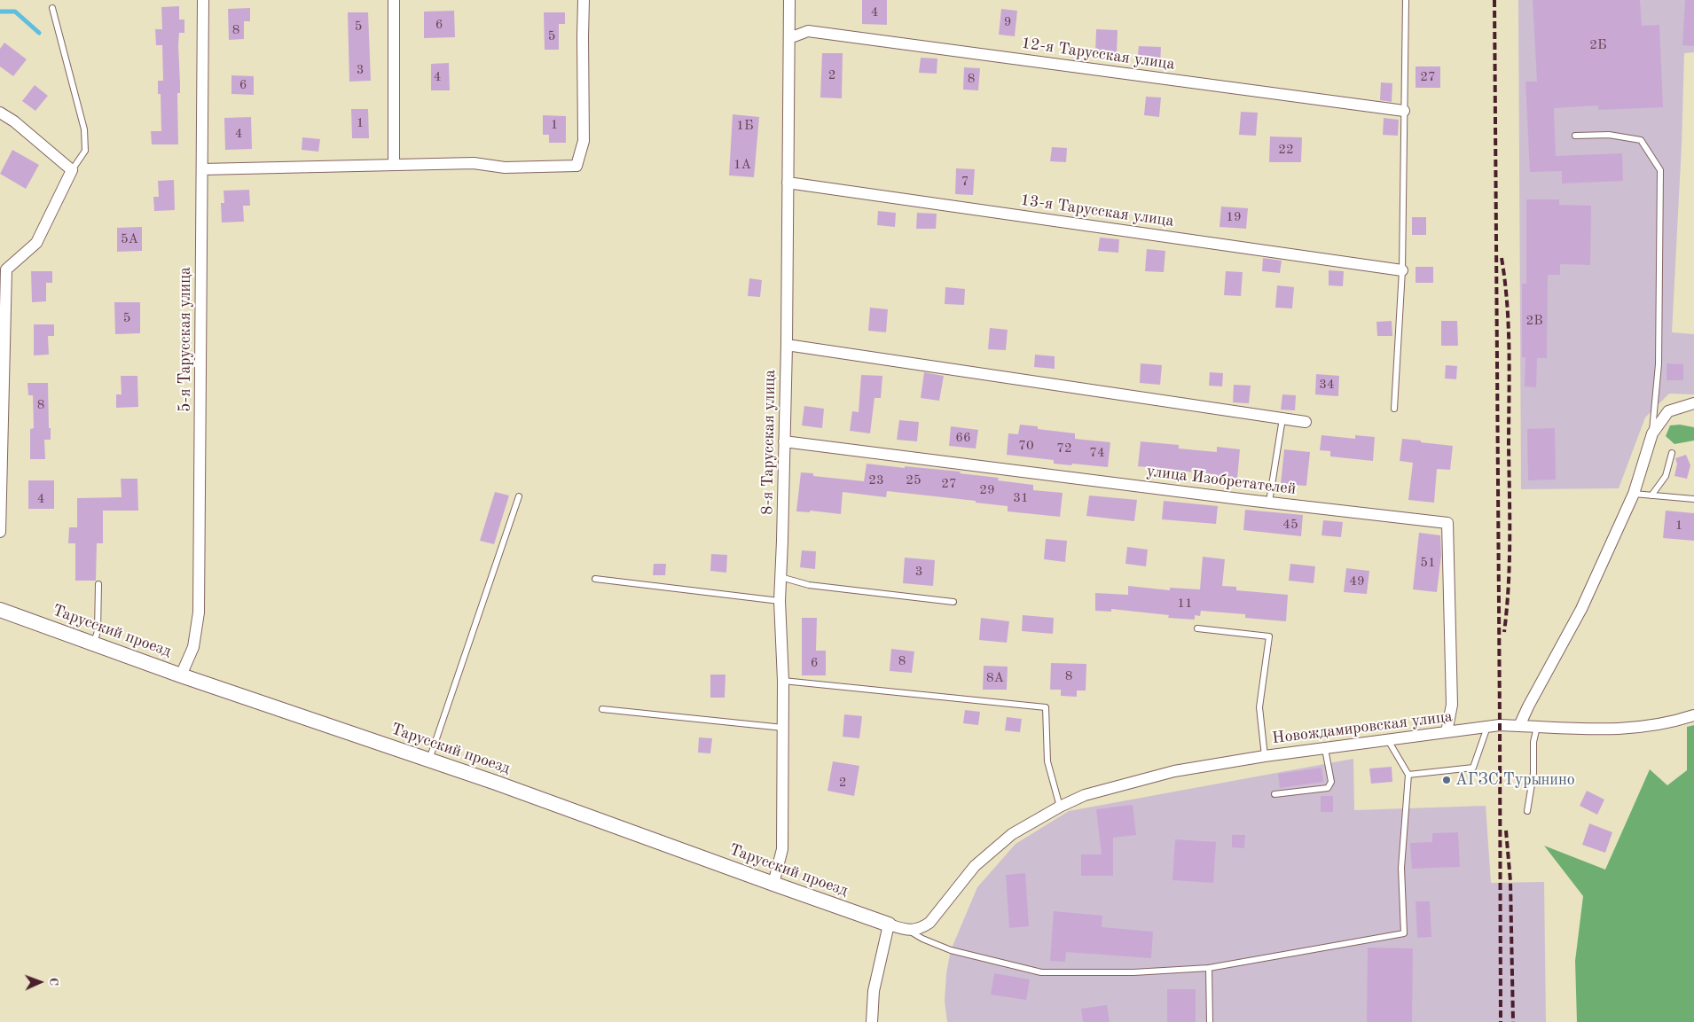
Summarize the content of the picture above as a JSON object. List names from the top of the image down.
{
  "streets": {
    "street": [
      "12-я Тарусская улица",
      "13-я Тарусская улица",
      "5-я Тарусская улица",
      "8-я Тарусская улица",
      "улица Изобретателей",
      "Тарусский проезд",
      "Новождамировская улица"
    ]
  },
  "crossings": [
    ["12-я Тарусская улица", "8-я Тарусская улица"],
    ["13-я Тарусская улица", "8-я Тарусская улица"],
    ["5-я Тарусская улица", "Тарусский проезд"],
    ["8-я Тарусская улица", "улица Изобретателей"],
    ["8-я Тарусская улица", "Тарусский проезд"],
    ["улица Изобретателей", "Новождамировская улица"]
  ],
  "places": ["АГЗС Турынино"],
  "house_numbers": [
    "4",
    "9",
    "6",
    "5",
    "8",
    "5",
    "2Б",
    "3",
    "2",
    "4",
    "27",
    "8",
    "6",
    "1",
    "1",
    "1Б",
    "4",
    "22",
    "1А",
    "7",
    "19",
    "5А",
    "5",
    "2В",
    "34",
    "8",
    "66",
    "70",
    "72",
    "74",
    "23",
    "25",
    "27",
    "29",
    "31",
    "4",
    "45",
    "1",
    "51",
    "3",
    "49",
    "11",
    "8",
    "6",
    "8",
    "8А",
    "2"
  ],
  "north": "right"
}
